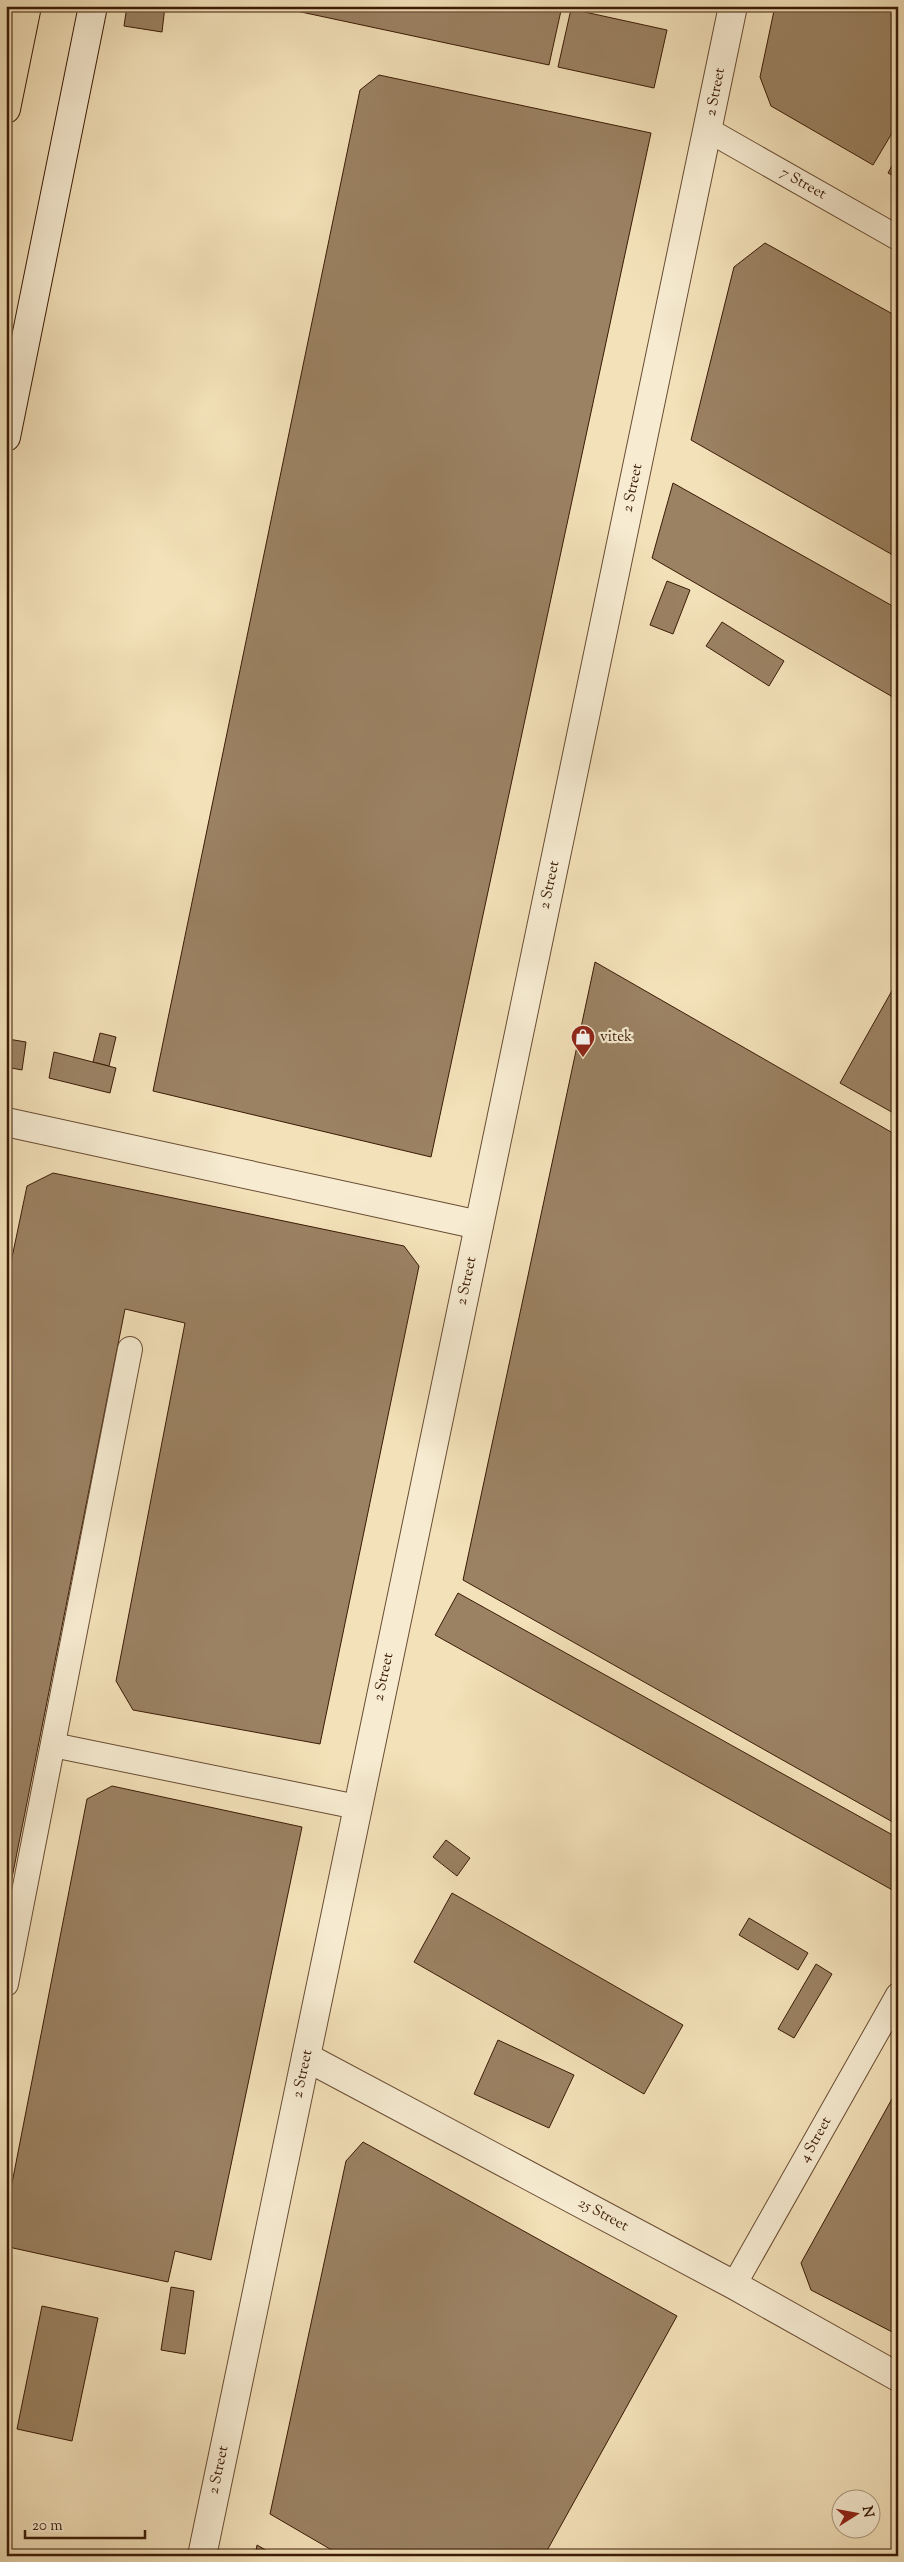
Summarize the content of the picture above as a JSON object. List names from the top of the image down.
{
  "streets": {
    "street": ["2 Street", "25 Street"],
    "lane": ["7 Street", "4 Street"]
  },
  "crossings": [
    ["2 Street", "7 Street"],
    ["2 Street", "25 Street"],
    ["4 Street", "25 Street"]
  ],
  "places": {
    "shop": ["vitek"]
  },
  "scale_bar": "20 m",
  "north": "right"
}
